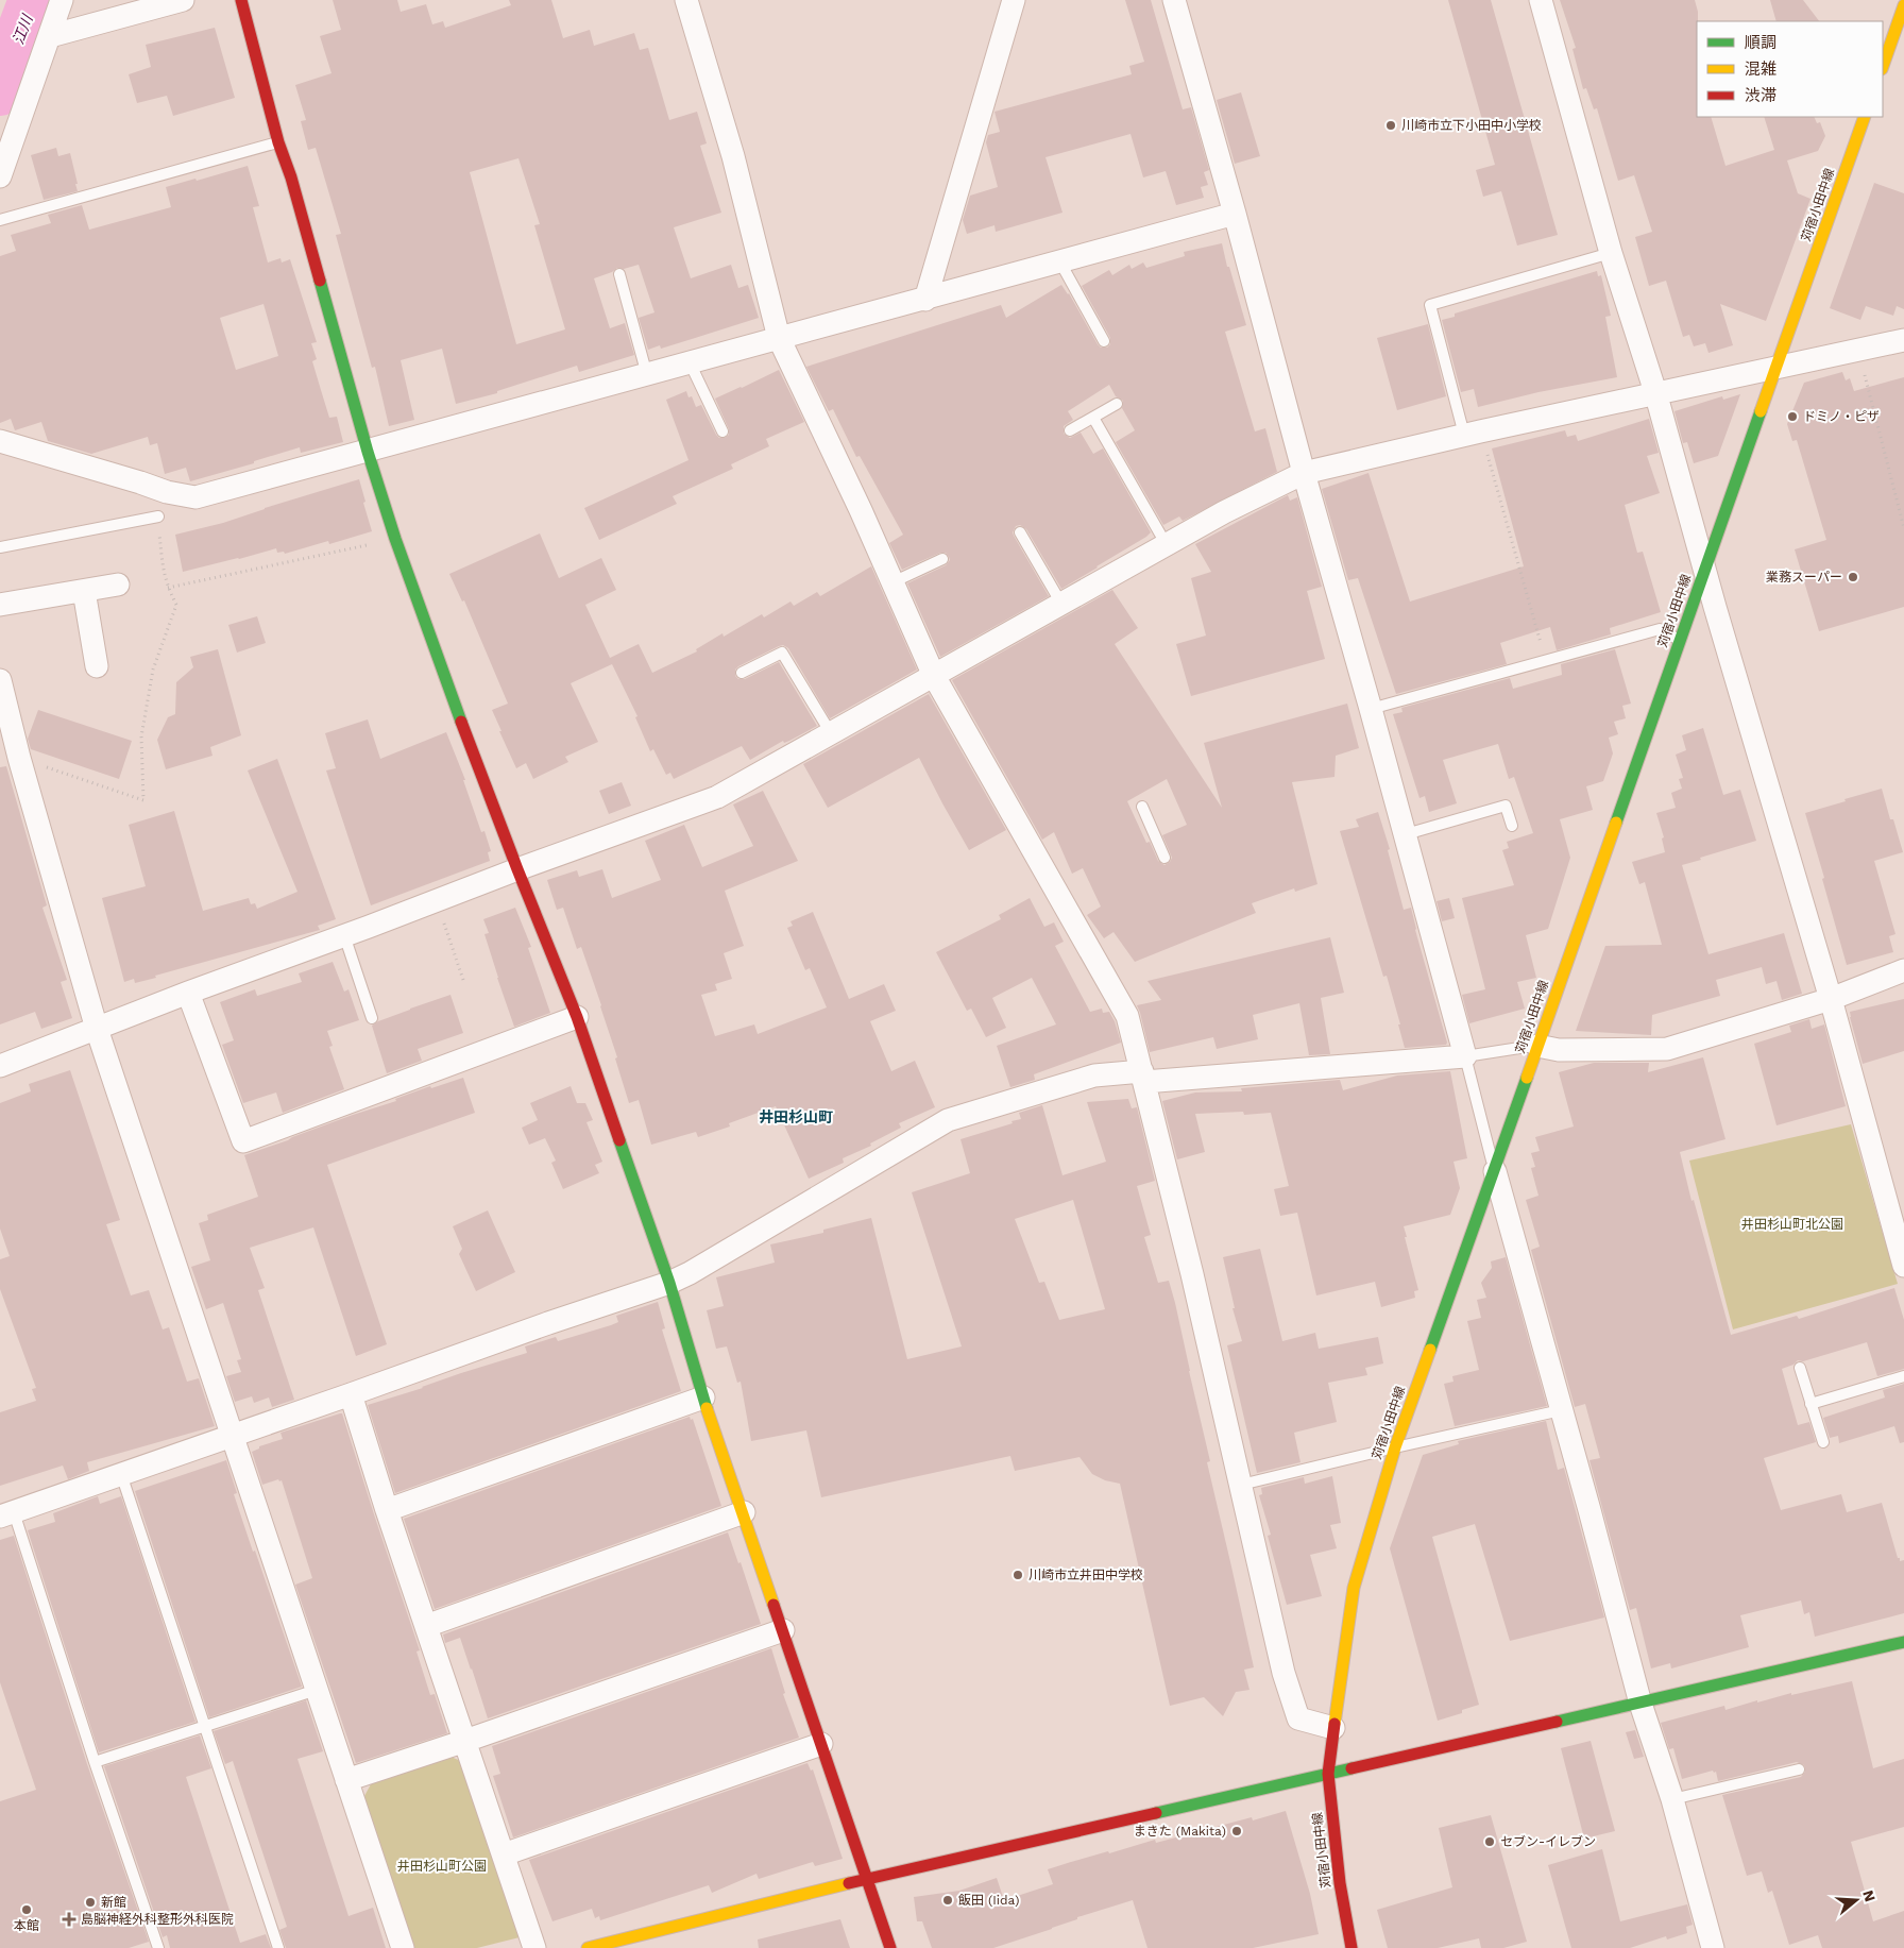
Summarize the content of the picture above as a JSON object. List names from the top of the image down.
{
  "streets": {
    "street": ["苅宿小田中線"]
  },
  "districts": ["井田杉山町"],
  "water": ["江川"],
  "parks": ["井田杉山町北公園", "井田杉山町公園"],
  "places": {
    "other": [
      "川崎市立下小田中小学校",
      "ドミノ・ピザ",
      "業務スーパー",
      "川崎市立井田中学校",
      "まきた (Makita)",
      "セブン-イレブン",
      "飯田 (Iida)",
      "新館",
      "本館"
    ],
    "health": ["島脳神経外科整形外科医院"]
  },
  "legend": ["順調", "混雑", "渋滞"],
  "north": "right"
}
